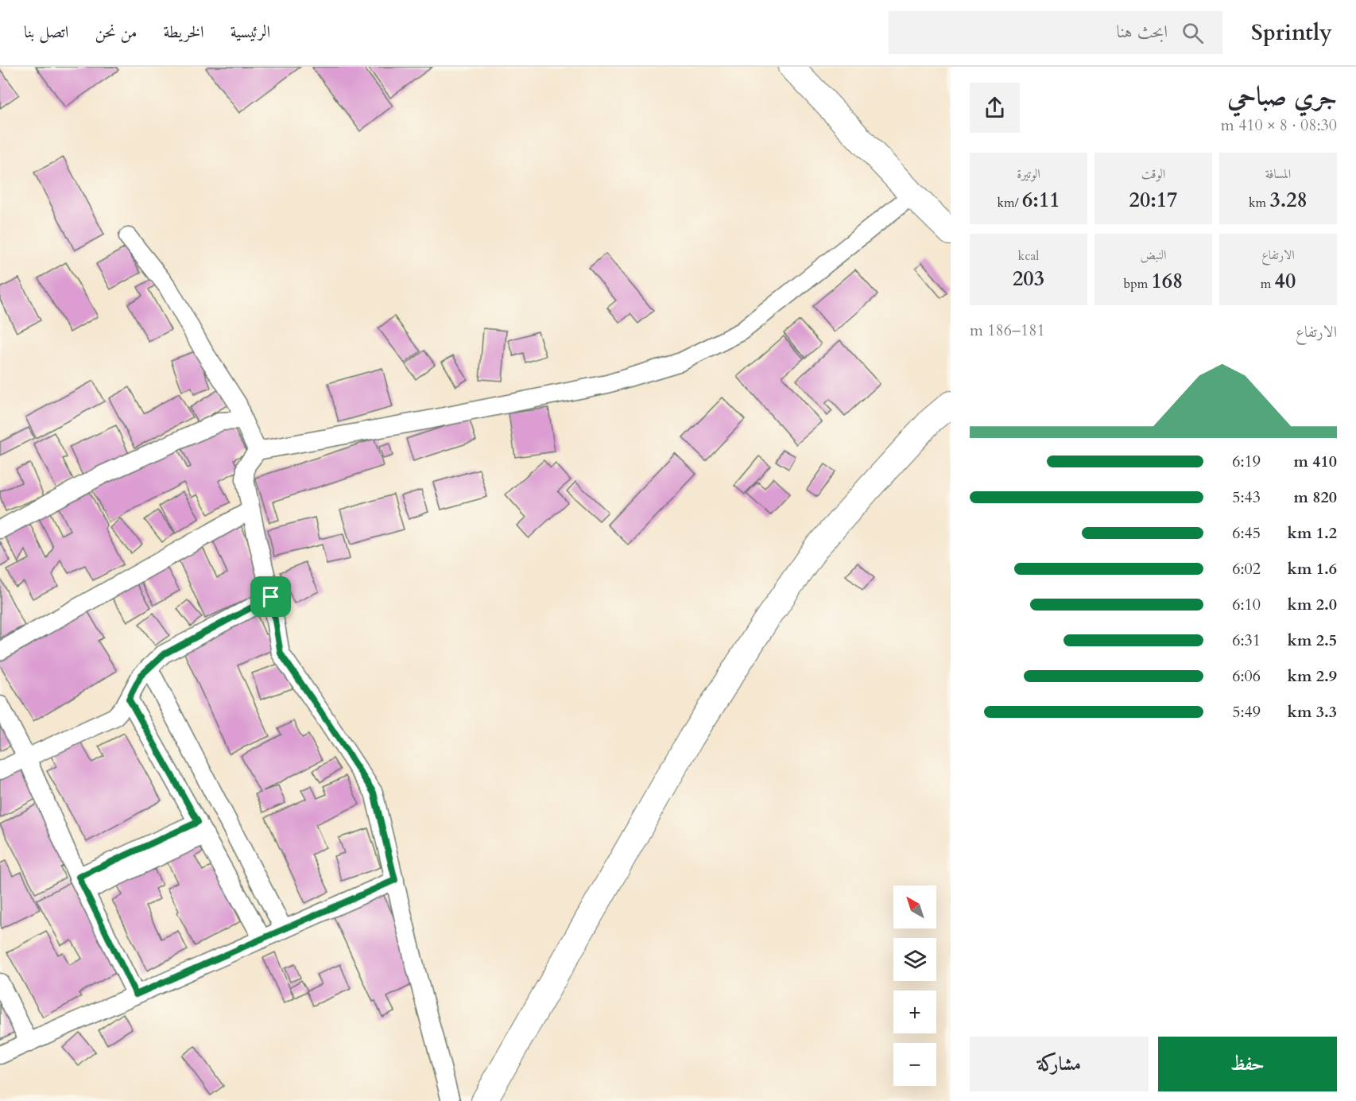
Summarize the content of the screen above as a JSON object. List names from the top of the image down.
{
  "north": "top left",
  "page": {
    "header": "Sprintly",
    "search": "ابحث هنا",
    "nav": [
      "الرئيسية",
      "الخريطة",
      "من نحن",
      "اتصل بنا"
    ],
    "heading": ["جري صباحي", "08:30 · 8 × 410 m"],
    "stats": [
      ["المسافة", "3.28 km"],
      ["الوقت", "20:17"],
      ["الوتيرة", "6:11 /km"],
      ["الارتفاع", "40 m"],
      ["النبض", "168 bpm"],
      ["kcal", "203"]
    ],
    "chart": ["الارتفاع", "181–186 m"],
    "list": [
      {
        "name": "410 m",
        "note": "6:19"
      },
      {
        "name": "820 m",
        "note": "5:43"
      },
      {
        "name": "1.2 km",
        "note": "6:45"
      },
      {
        "name": "1.6 km",
        "note": "6:02"
      },
      {
        "name": "2.0 km",
        "note": "6:10"
      },
      {
        "name": "2.5 km",
        "note": "6:31"
      },
      {
        "name": "2.9 km",
        "note": "6:06"
      },
      {
        "name": "3.3 km",
        "note": "5:49"
      }
    ],
    "map_buttons": ["+", "−"],
    "buttons": ["حفظ", "مشاركة"]
  }
}
